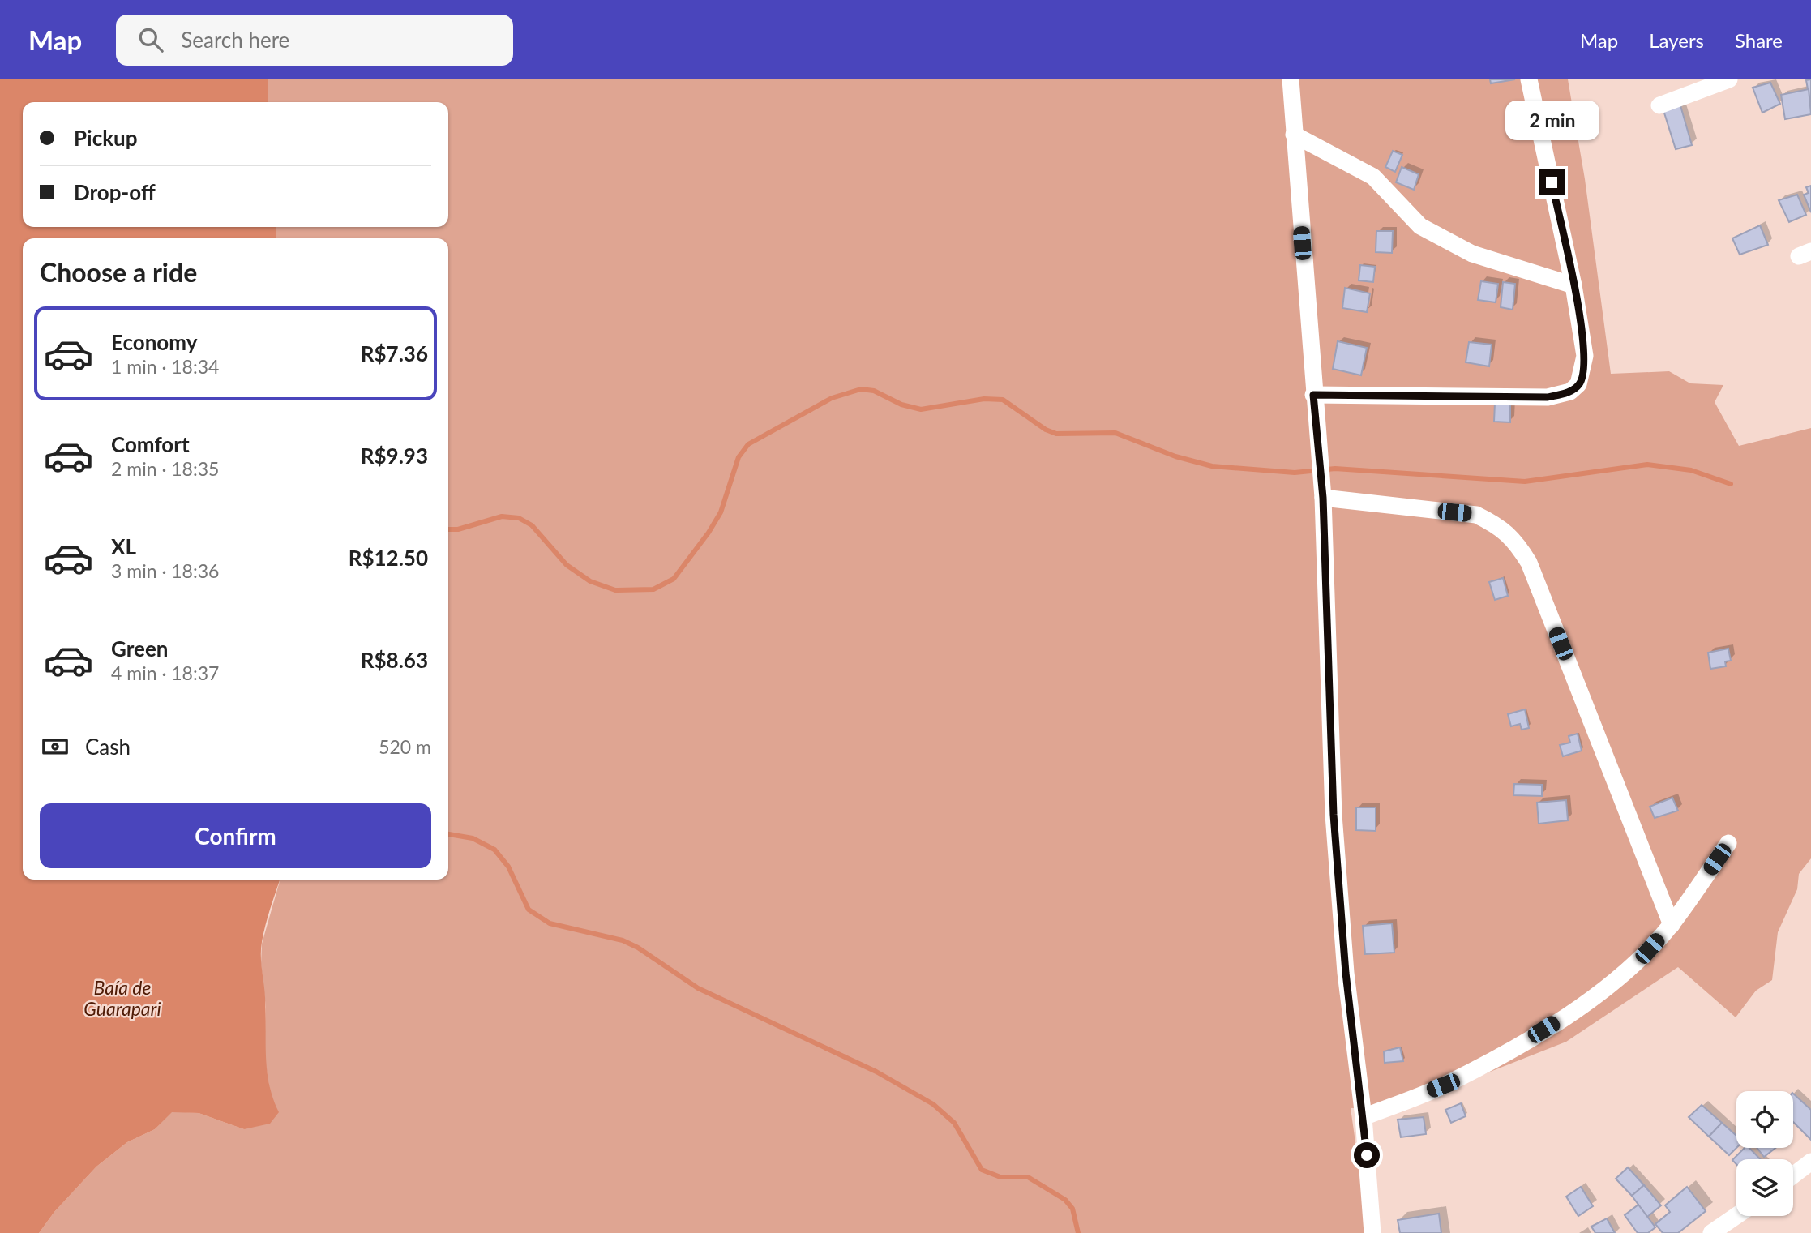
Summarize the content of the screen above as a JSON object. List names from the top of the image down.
{
  "water": ["Baía de Guarapari"],
  "page": {
    "header": "Map",
    "search": "Search here",
    "nav": ["Map", "Layers", "Share"],
    "bubble": "2 min",
    "banner": ["Pickup", "Drop-off"],
    "heading": "Choose a ride",
    "list": [
      {
        "name": "Economy",
        "note": "1 min · 18:34",
        "value": "R$7.36"
      },
      {
        "name": "Comfort",
        "note": "2 min · 18:35",
        "value": "R$9.93"
      },
      {
        "name": "XL",
        "note": "3 min · 18:36",
        "value": "R$12.50"
      },
      {
        "name": "Green",
        "note": "4 min · 18:37",
        "value": "R$8.63"
      }
    ],
    "pay": ["Cash", "520 m"],
    "buttons": "Confirm"
  }
}
